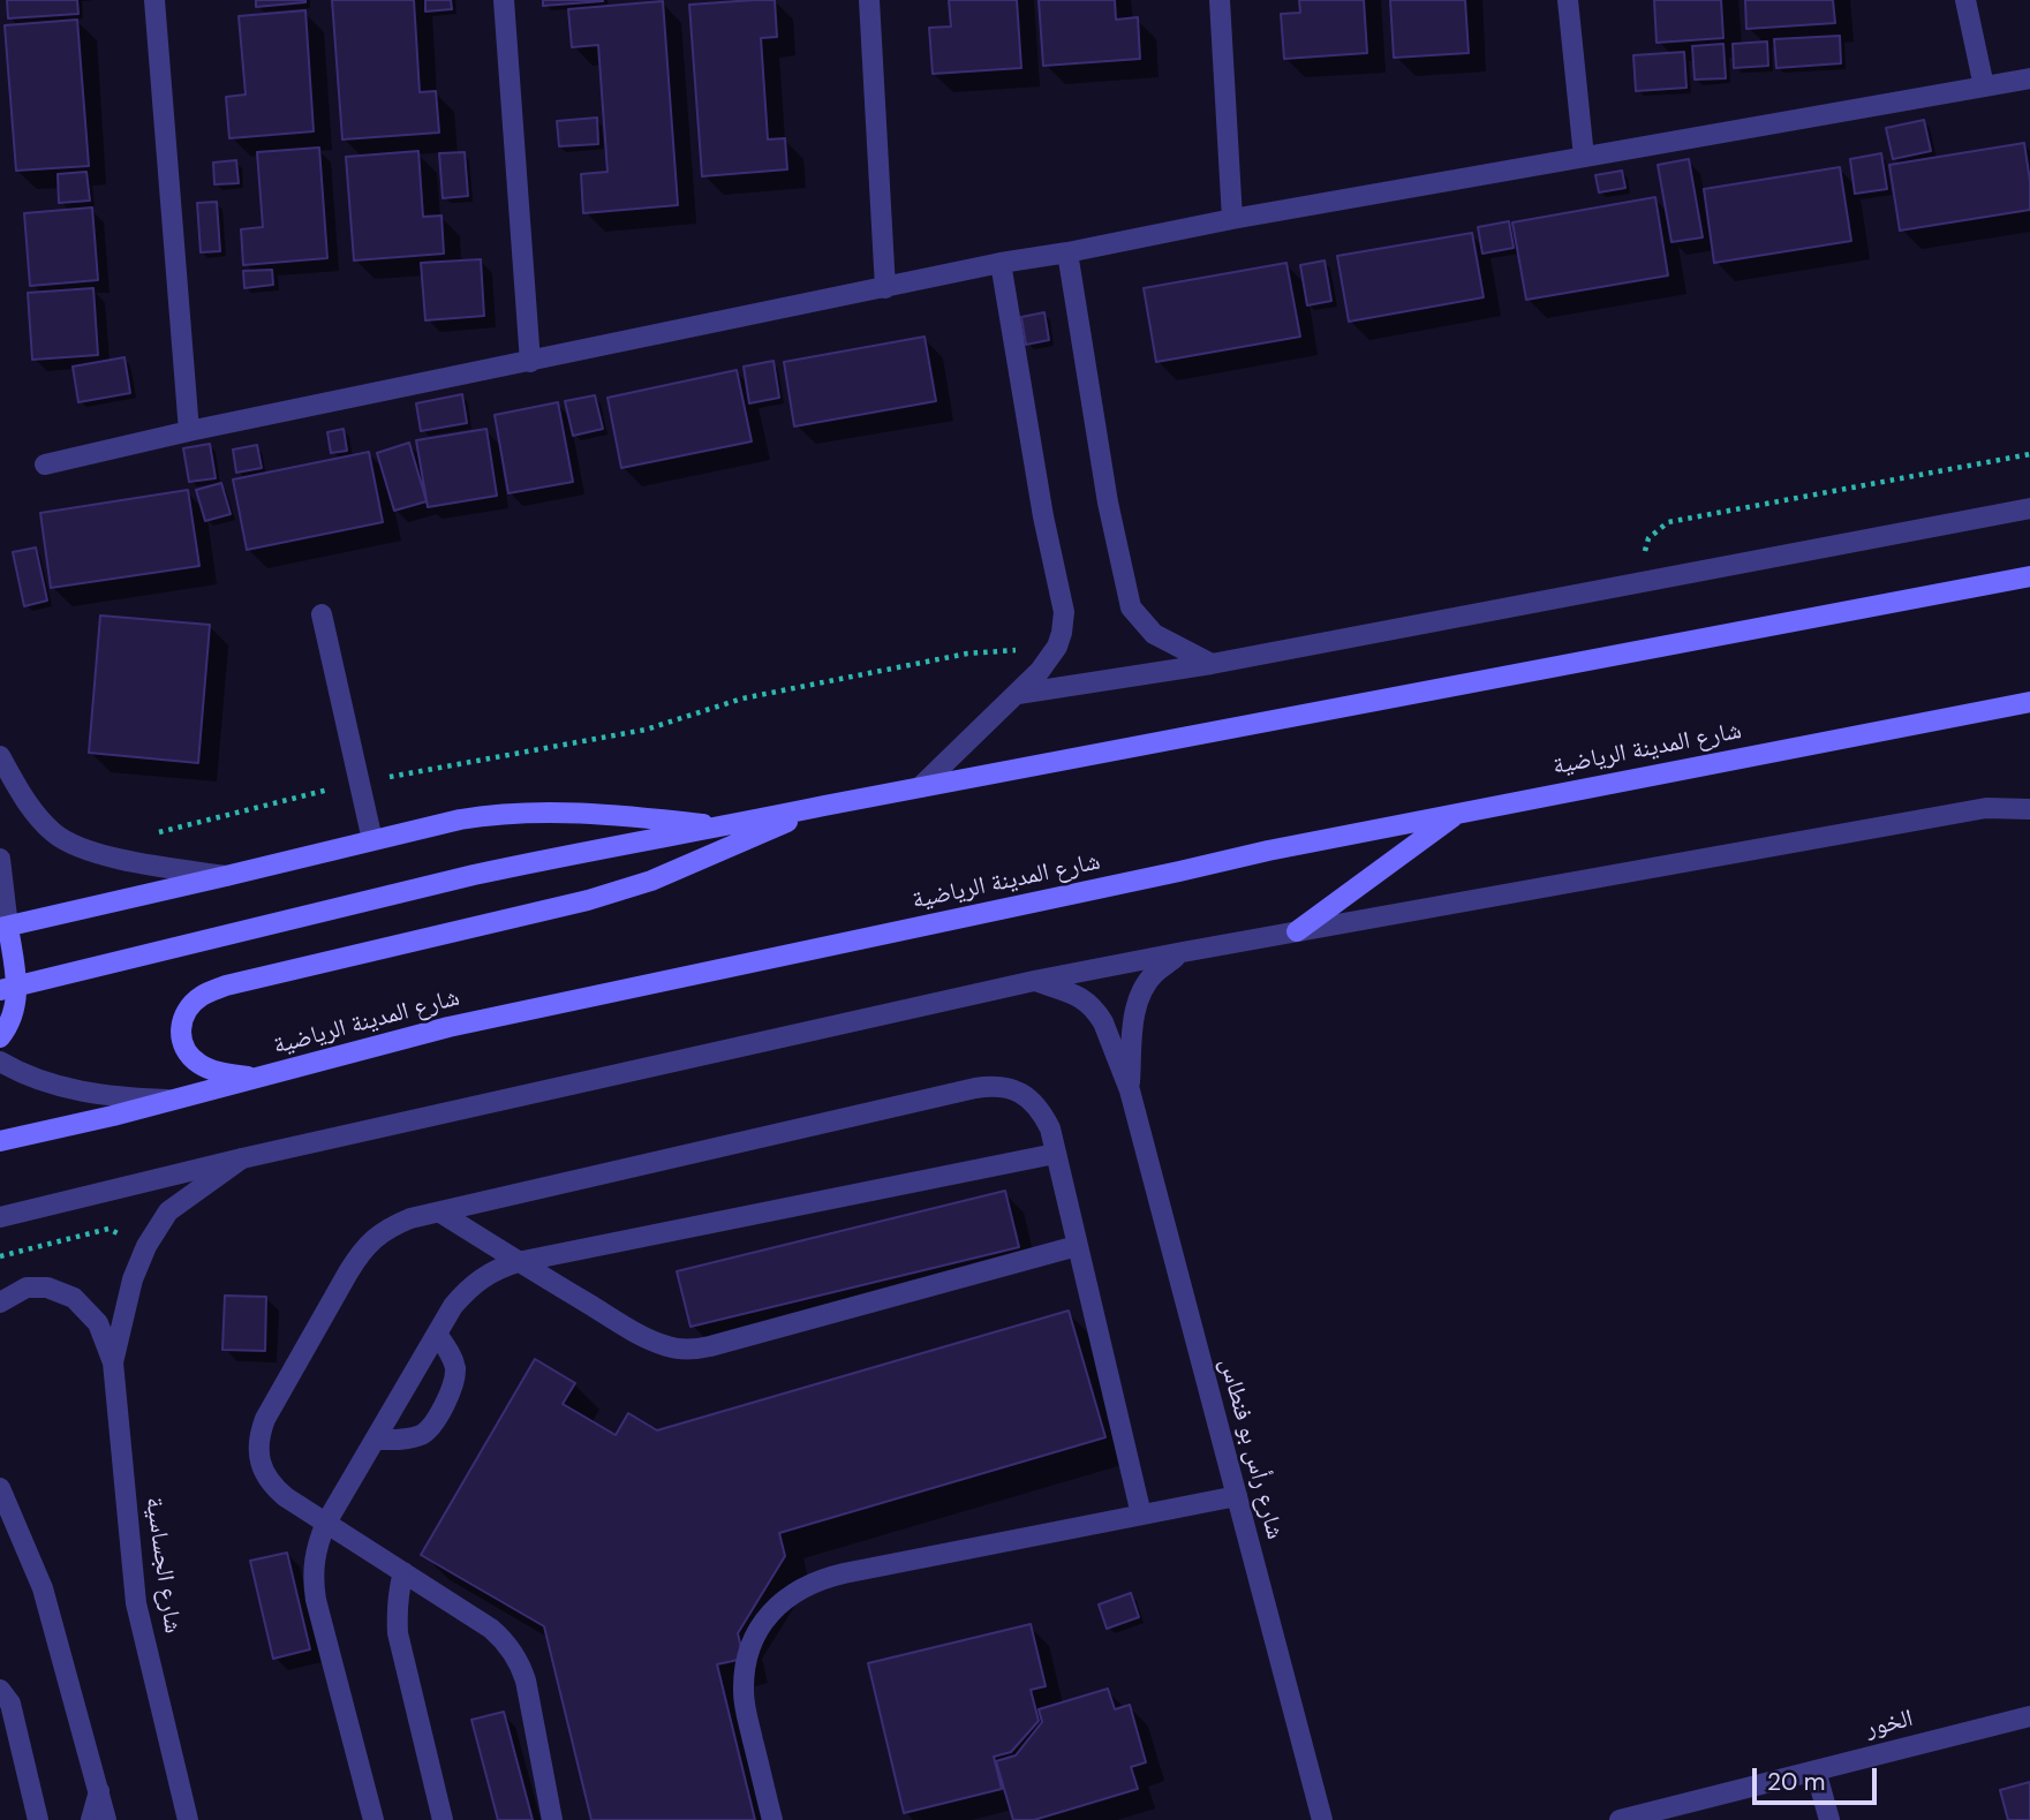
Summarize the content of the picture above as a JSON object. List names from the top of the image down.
{
  "streets": {
    "main road": ["شارع المدينة الرياضية"],
    "street": ["شارع رأس بو فنطاس", "شارع الجساسية", "الخور"]
  },
  "scale_bar": "20 m"
}
